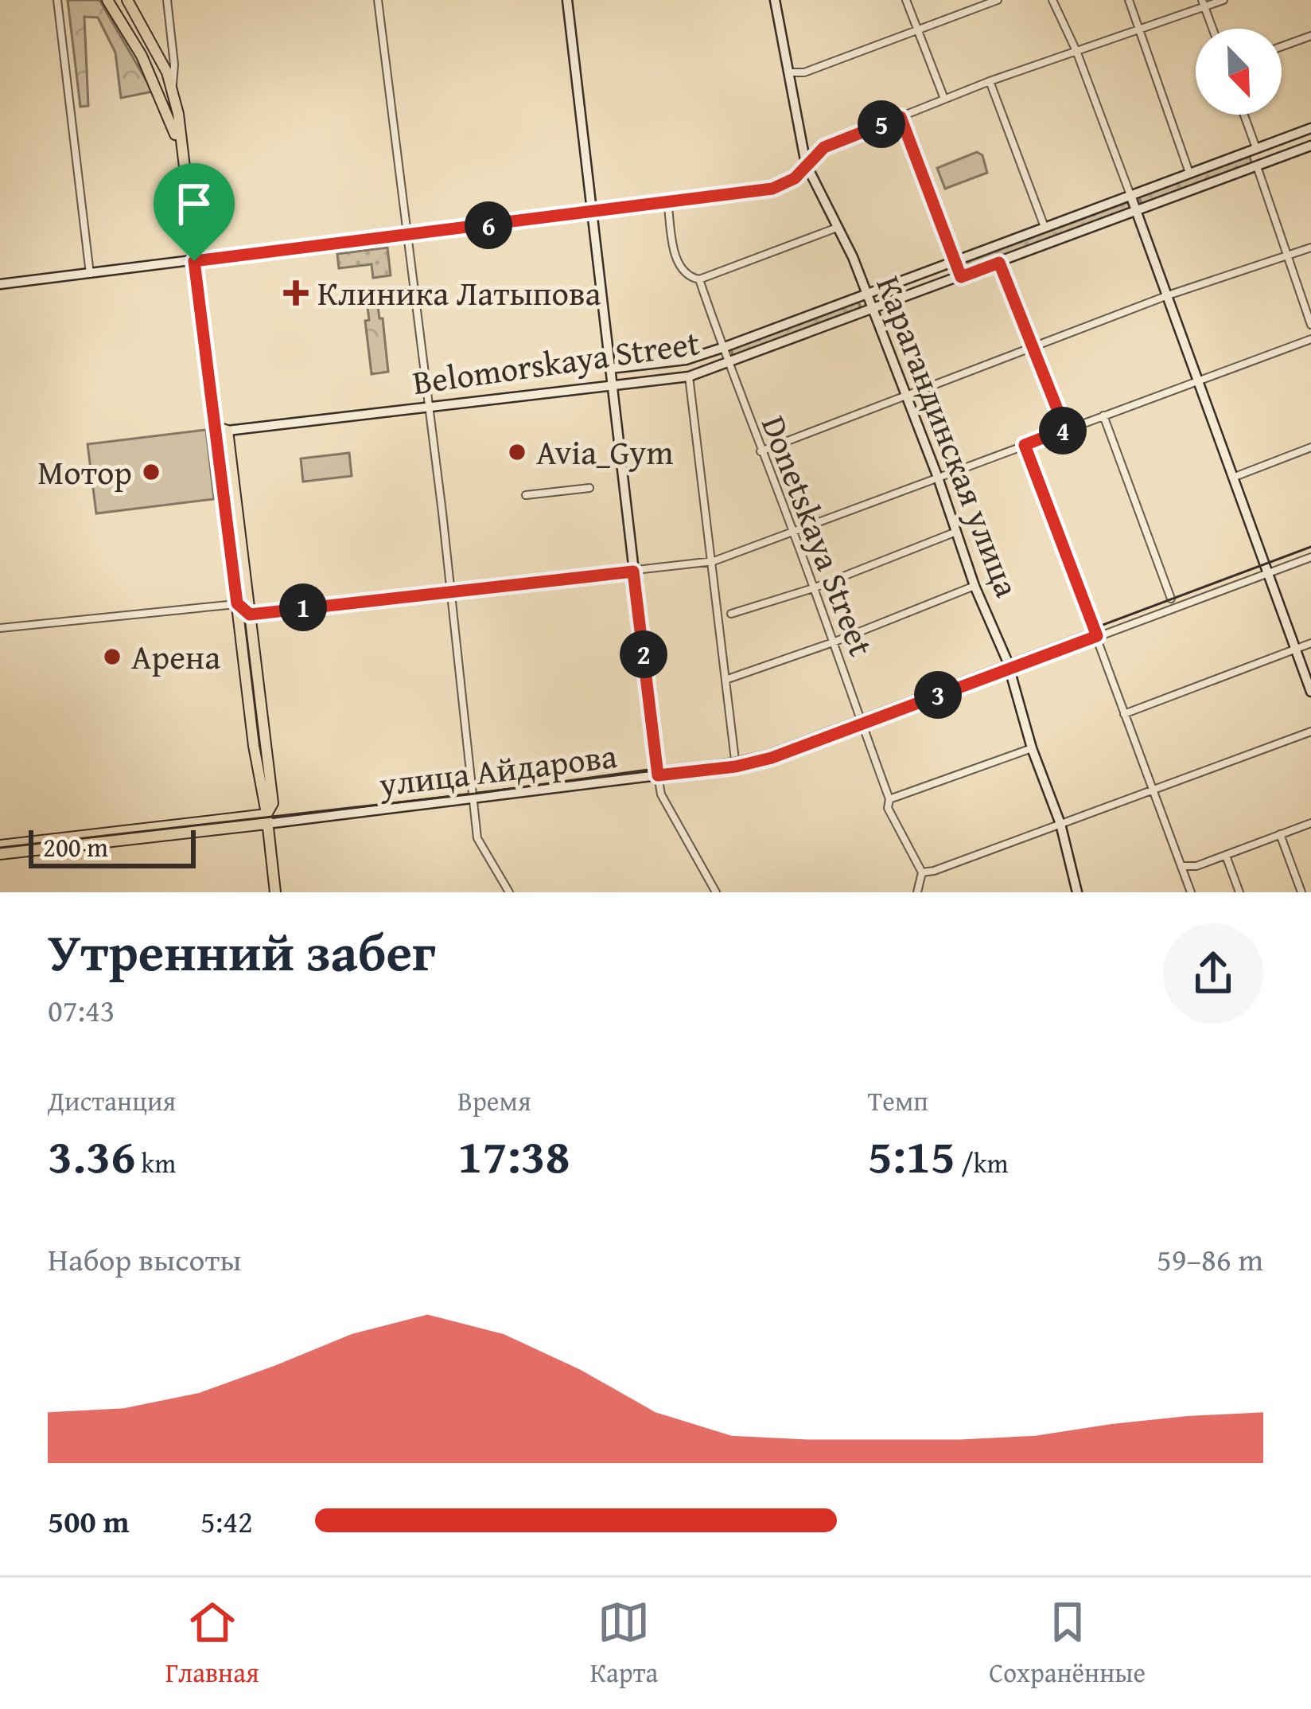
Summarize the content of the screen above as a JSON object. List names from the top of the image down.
{
  "streets": {
    "main road": ["Belomorskaya Street", "Карагандинская улица", "улица Айдарова"],
    "street": ["Donetskaya Street"]
  },
  "crossings": [
    ["Belomorskaya Street", "Карагандинская улица"],
    ["Belomorskaya Street", "Donetskaya Street"],
    ["Карагандинская улица", "улица Айдарова"],
    ["Donetskaya Street", "улица Айдарова"]
  ],
  "places": {
    "health": ["Клиника Латыпова"],
    "other": ["Avia_Gym", "Мотор", "Арена"]
  },
  "scale_bar": "200 m",
  "north": "bottom right",
  "page": {
    "pins": [
      "5",
      "6",
      "4",
      "1",
      "2",
      "3"
    ],
    "scale": "200 m",
    "heading": ["Утренний забег", "07:43"],
    "stats": [
      ["Дистанция", "3.36 km"],
      ["Время", "17:38"],
      ["Темп", "5:15 /km"]
    ],
    "chart": ["Набор высоты", "59–86 m"],
    "list": [
      {
        "name": "500 m",
        "note": "5:42"
      }
    ],
    "tabs": ["Главная", "Карта", "Сохранённые"]
  }
}
